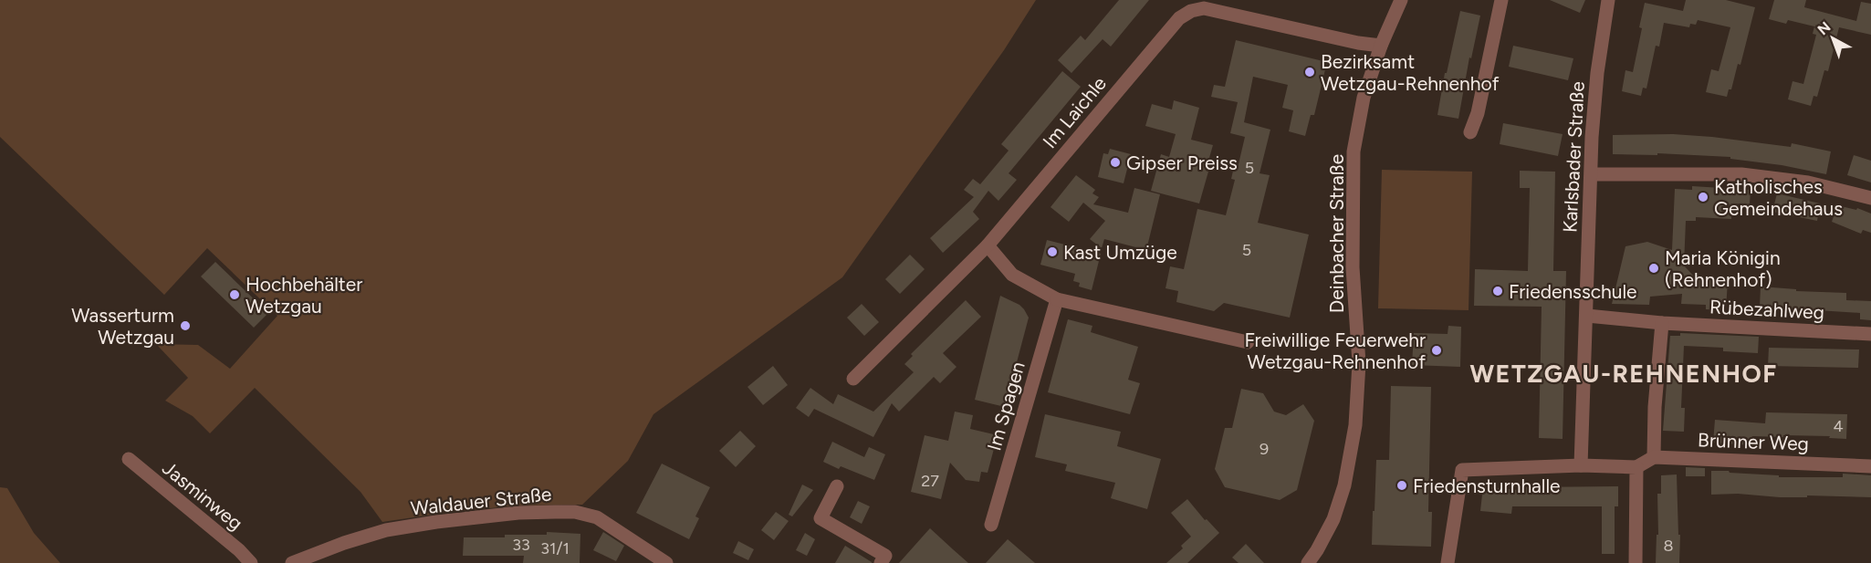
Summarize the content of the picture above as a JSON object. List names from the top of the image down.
{
  "streets": {
    "street": [
      "Im Laichle",
      "Karlsbader Straße",
      "Deinbacher Straße",
      "Rübezahlweg",
      "Im Spagen",
      "Brünner Weg",
      "Jasminweg",
      "Waldauer Straße"
    ]
  },
  "crossings": [
    ["Im Laichle", "Deinbacher Straße"]
  ],
  "districts": ["WETZGAU-REHNENHOF"],
  "places": [
    "Bezirksamt Wetzgau-Rehnenhof",
    "Gipser Preiss",
    "Katholisches Gemeindehaus",
    "Kast Umzüge",
    "Maria Königin (Rehnenhof)",
    "Friedensschule",
    "Hochbehälter Wetzgau",
    "Wasserturm Wetzgau",
    "Freiwillige Feuerwehr Wetzgau-Rehnenhof",
    "Friedensturnhalle"
  ],
  "house_numbers": [
    "5",
    "5",
    "4",
    "9",
    "27",
    "33",
    "8",
    "31/1"
  ],
  "north": "top left"
}
